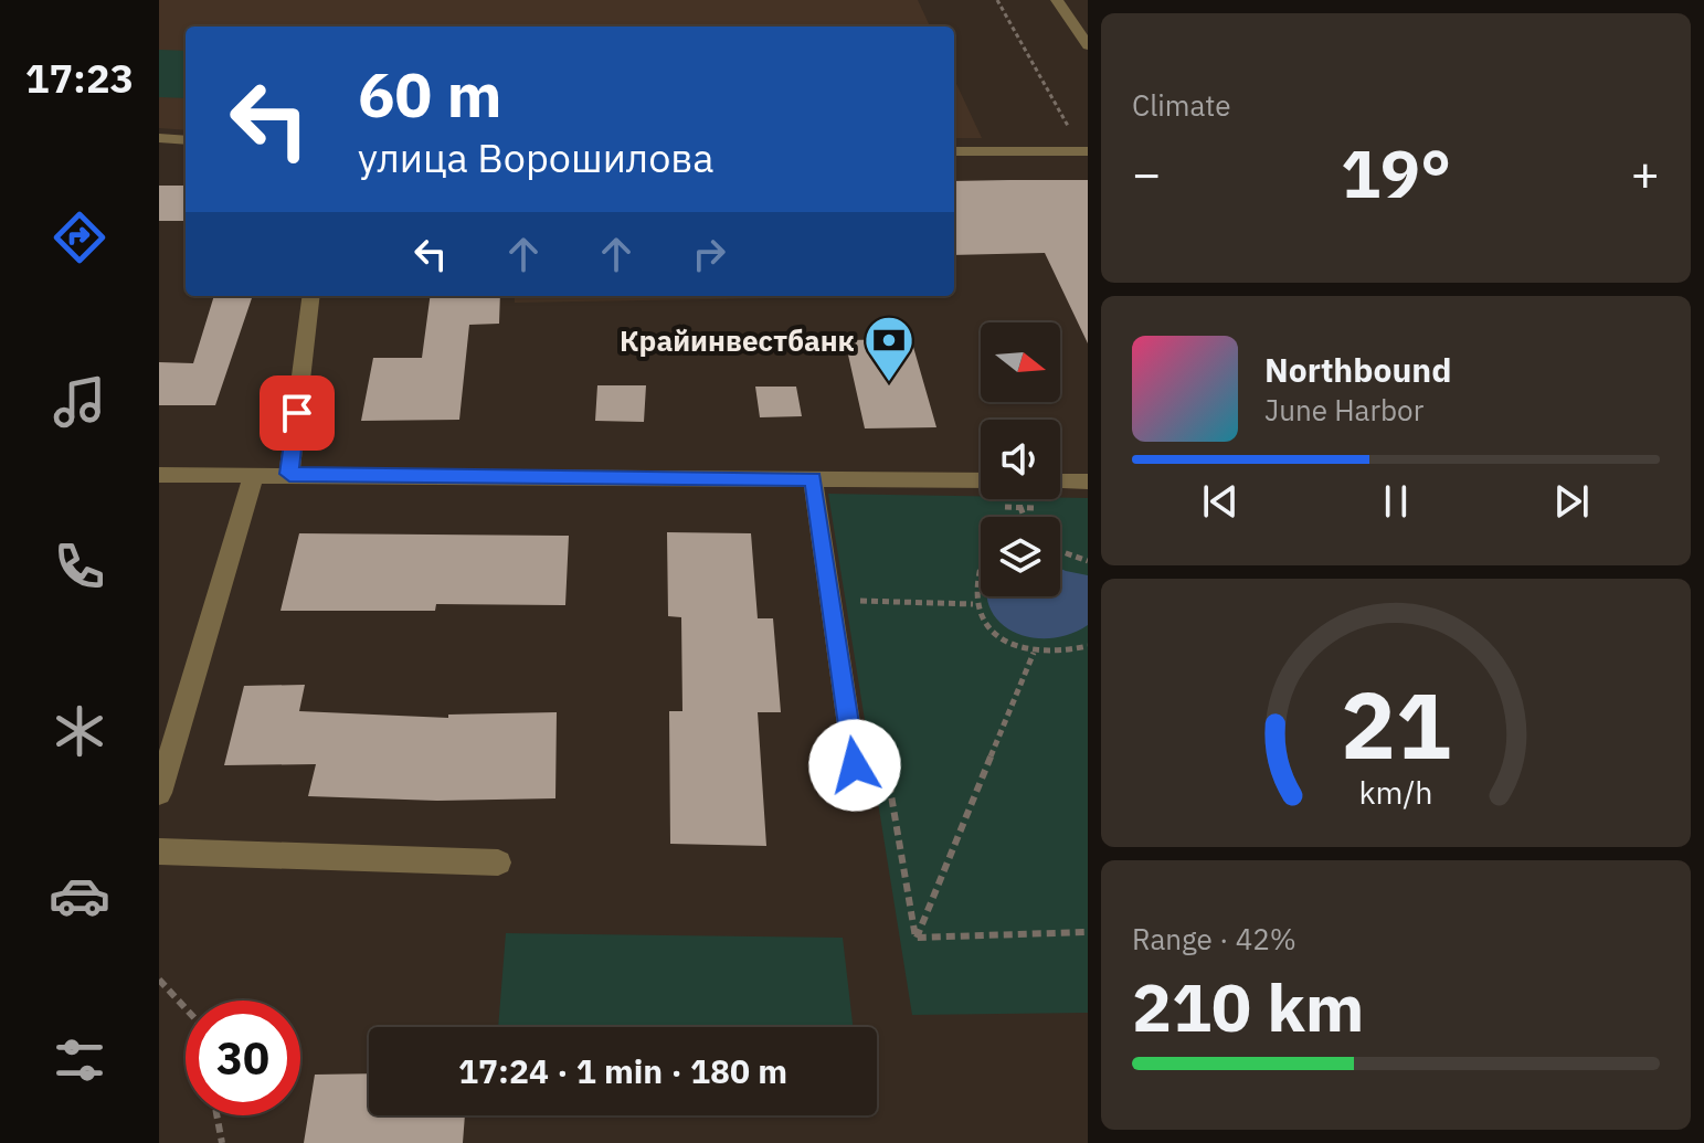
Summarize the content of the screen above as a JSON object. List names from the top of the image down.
{
  "places": {
    "bank": ["Крайинвестбанк"]
  },
  "north": "right",
  "page": {
    "tabs": "17:23",
    "tile": [
      "Climate",
      ["Range · 42%", "210 km"]
    ],
    "turn": ["60 m", "улица Ворошилова"],
    "heat": ["−", "19°", "+"],
    "song": ["Northbound", "June Harbor"],
    "limit": "30",
    "trip": "17:24 · 1 min · 180 m",
    "gauge": ["21", "km/h"]
  }
}
